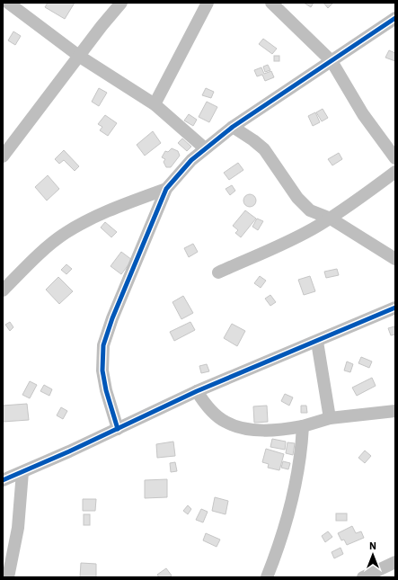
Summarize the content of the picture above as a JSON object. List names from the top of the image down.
{
  "north": "top"
}
